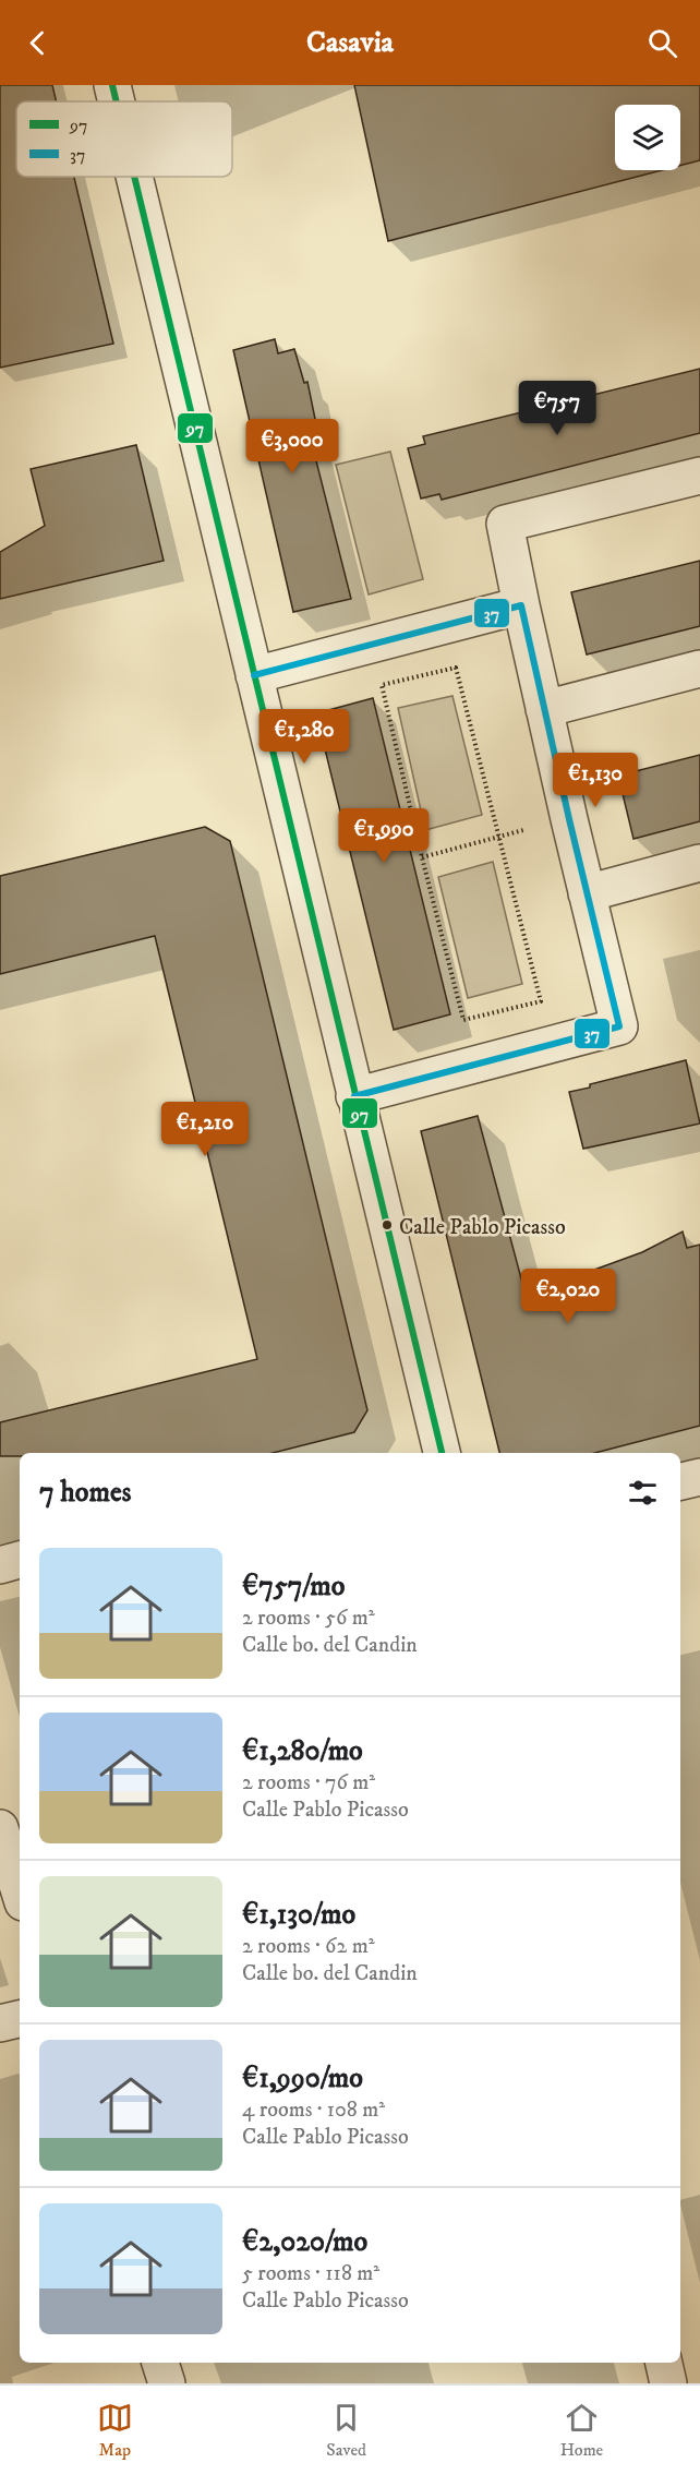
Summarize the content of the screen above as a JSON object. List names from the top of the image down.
{
  "places": ["Calle Pablo Picasso"],
  "lines": ["transit line 97", "transit line 37"],
  "legend": ["97", "37"],
  "page": {
    "header": "Casavia",
    "price": [
      "€757",
      "€3,000",
      "€1,280",
      "€1,130",
      "€1,990",
      "€1,210",
      "€2,020"
    ],
    "heading": "7 homes",
    "list": [
      {
        "name": "€757/mo",
        "note": "2 rooms · 56 m² · Calle bo. del Candin"
      },
      {
        "name": "€1,280/mo",
        "note": "2 rooms · 76 m² · Calle Pablo Picasso"
      },
      {
        "name": "€1,130/mo",
        "note": "2 rooms · 62 m² · Calle bo. del Candin"
      },
      {
        "name": "€1,990/mo",
        "note": "4 rooms · 108 m² · Calle Pablo Picasso"
      },
      {
        "name": "€2,020/mo",
        "note": "5 rooms · 118 m² · Calle Pablo Picasso"
      }
    ],
    "tabs": ["Map", "Saved", "Home"]
  }
}
